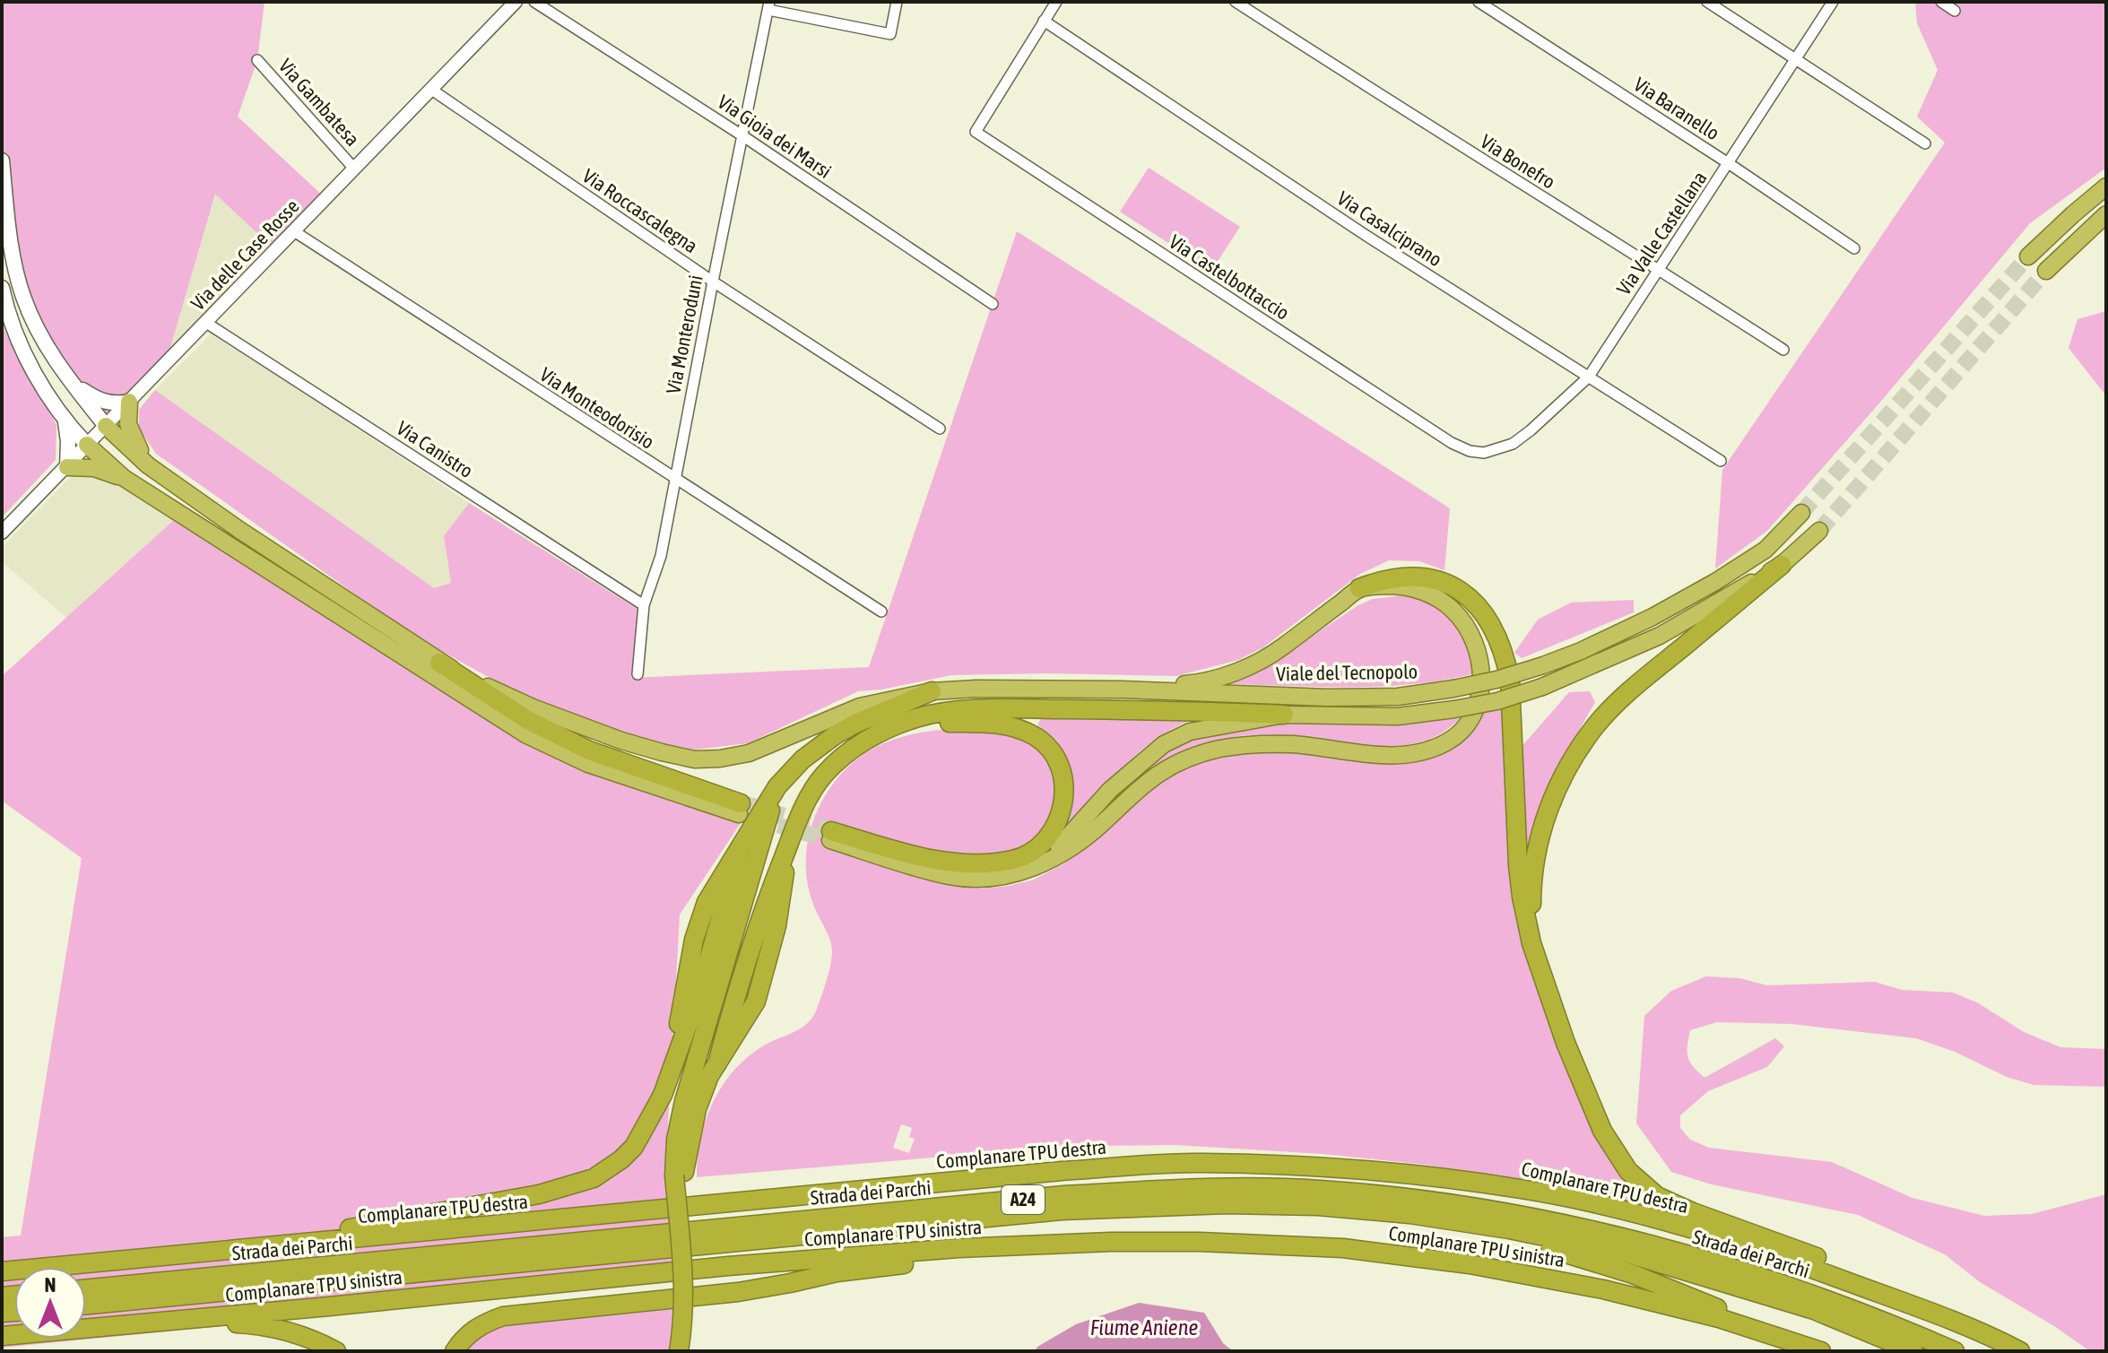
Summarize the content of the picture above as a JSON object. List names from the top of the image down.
{
  "streets": {
    "highway": [
      "Viale del Tecnopolo",
      "Complanare TPU destra",
      "Strada dei Parchi",
      "A24",
      "Complanare TPU sinistra"
    ],
    "street": [
      "Via Gambatesa",
      "Via Baranello",
      "Via Gioia dei Marsi",
      "Via Bonefro",
      "Via Roccascalegna",
      "Via Casalciprano",
      "Via Valle Castellana",
      "Via delle Case Rosse",
      "Via Castelbottaccio",
      "Via Monteroduni",
      "Via Monteodorisio",
      "Via Canistro"
    ]
  },
  "crossings": [
    ["Via Gambatesa", "Via delle Case Rosse"],
    ["Via Baranello", "Via Valle Castellana"],
    ["Via Gioia dei Marsi", "Via Monteroduni"],
    ["Via Bonefro", "Via Valle Castellana"],
    ["Via Roccascalegna", "Via delle Case Rosse"],
    ["Via Roccascalegna", "Via Monteroduni"],
    ["Via Casalciprano", "Via Valle Castellana"],
    ["Via Casalciprano", "Via Castelbottaccio"],
    ["Via Valle Castellana", "Via Castelbottaccio"],
    ["Via delle Case Rosse", "Via Monteodorisio"],
    ["Via delle Case Rosse", "Via Canistro"],
    ["Via delle Case Rosse", "Viale del Tecnopolo"],
    ["Via Monteroduni", "Via Monteodorisio"],
    ["Via Monteroduni", "Via Canistro"]
  ],
  "water": ["Fiume Aniene"],
  "north": "top"
}
